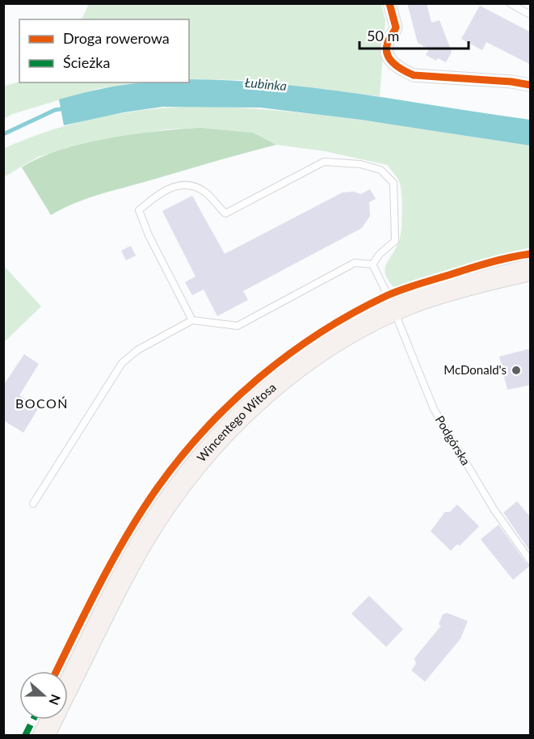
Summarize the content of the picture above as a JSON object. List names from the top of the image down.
{
  "streets": {
    "main road": ["Wincentego Witosa"],
    "lane": ["Podgórska"]
  },
  "crossings": [
    ["Wincentego Witosa", "Podgórska"]
  ],
  "districts": ["BOCOŃ"],
  "water": ["Łubinka"],
  "places": ["McDonald's"],
  "legend": ["Droga rowerowa", "Ścieżka"],
  "scale_bar": "50 m",
  "north": "right"
}
